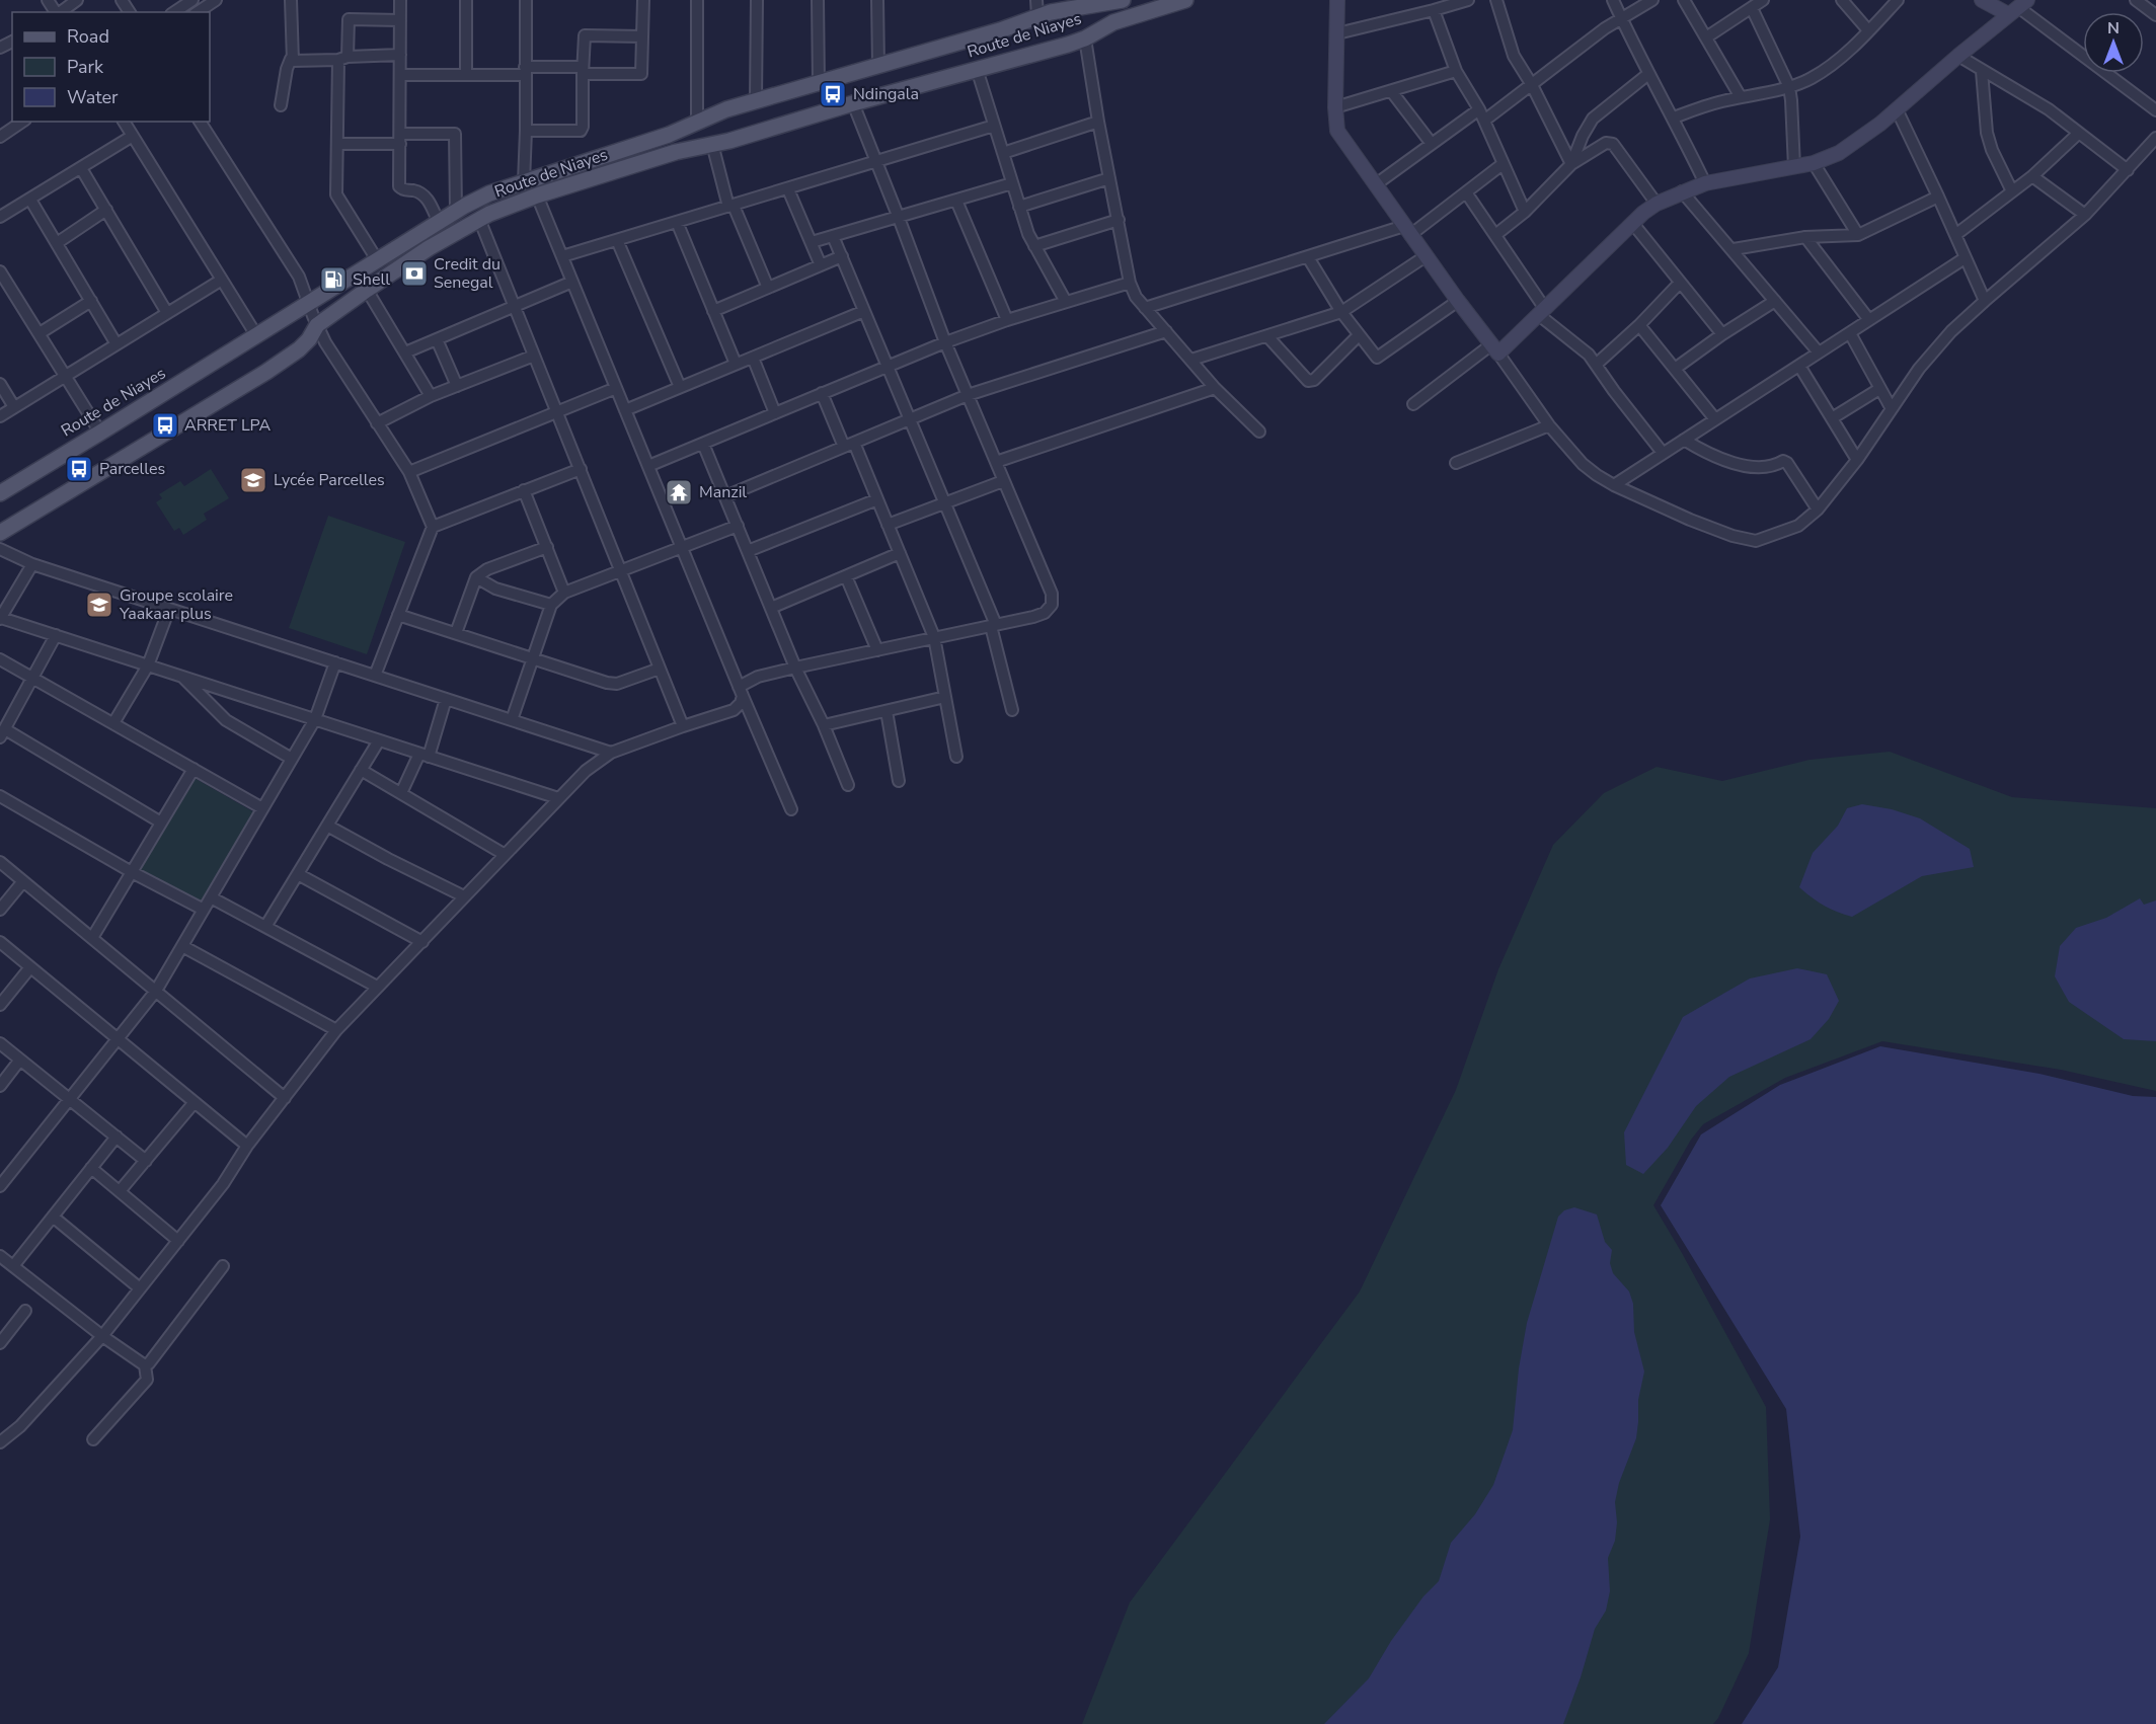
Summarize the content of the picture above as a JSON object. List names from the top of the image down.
{
  "streets": {
    "main road": ["Route de Niayes"]
  },
  "places": {
    "bus stop": ["Ndingala", "ARRET LPA", "Parcelles"],
    "bank": ["Credit du Senegal"],
    "fuel station": ["Shell"],
    "school or university": ["Lycée Parcelles", "Groupe scolaire Yaakaar plus"],
    "temple": ["Manzil"]
  },
  "legend": ["Road", "Park", "Water"],
  "north": "top"
}
